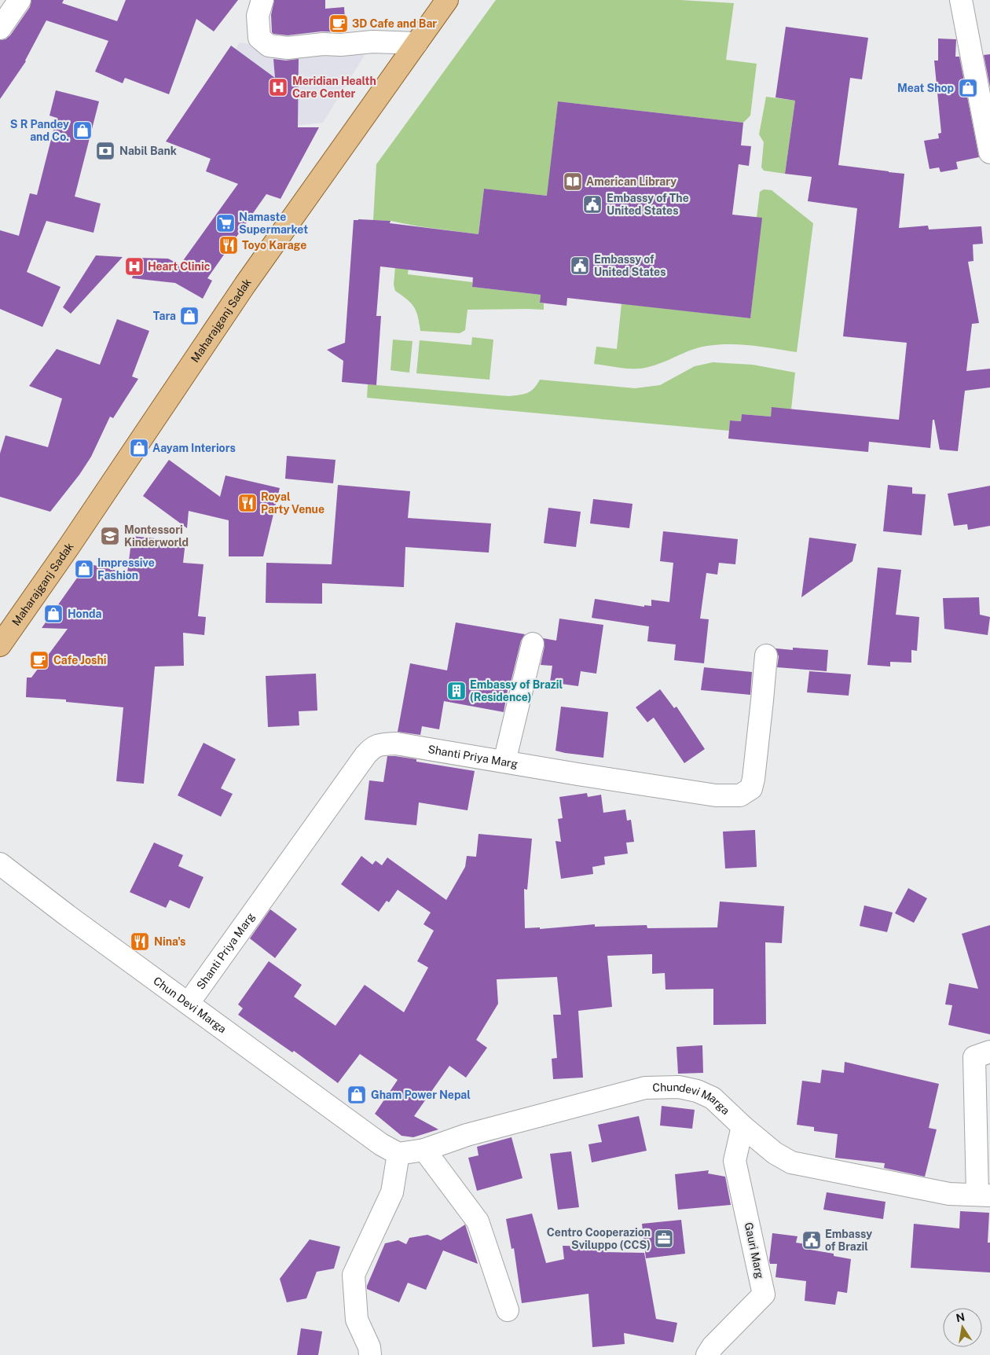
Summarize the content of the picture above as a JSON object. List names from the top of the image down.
{
  "streets": {
    "main road": ["Maharajganj Sadak"],
    "street": [
      "Shanti Priya Marg",
      "Chun Devi Marga",
      "Chundevi Marga",
      "Gauri Marg"
    ]
  },
  "crossings": [
    ["Shanti Priya Marg", "Chun Devi Marga"],
    ["Chun Devi Marga", "Chundevi Marga"],
    ["Chundevi Marga", "Gauri Marg"]
  ],
  "places": {
    "cafe": ["3D Cafe and Bar", "Cafe Joshi"],
    "hospital": ["Meridian Health Care Center", "Heart Clinic"],
    "shop": [
      "Meat Shop",
      "S R Pandey and Co.",
      "Tara",
      "Aayam Interiors",
      "Impressive Fashion",
      "Honda",
      "Gham Power Nepal"
    ],
    "bank": ["Nabil Bank"],
    "library": ["American Library"],
    "public building": ["Embassy of The United States", "Embassy of United States", "Embassy of Brazil"],
    "supermarket": ["Namaste Supermarket"],
    "restaurant": ["Toyo Karage", "Royal Party Venue", "Nina's"],
    "school or university": ["Montessori Kinderworld"],
    "building": ["Embassy of Brazil (Residence)"],
    "office": ["Centro Cooperazion Sviluppo (CCS)"]
  },
  "north": "top"
}
